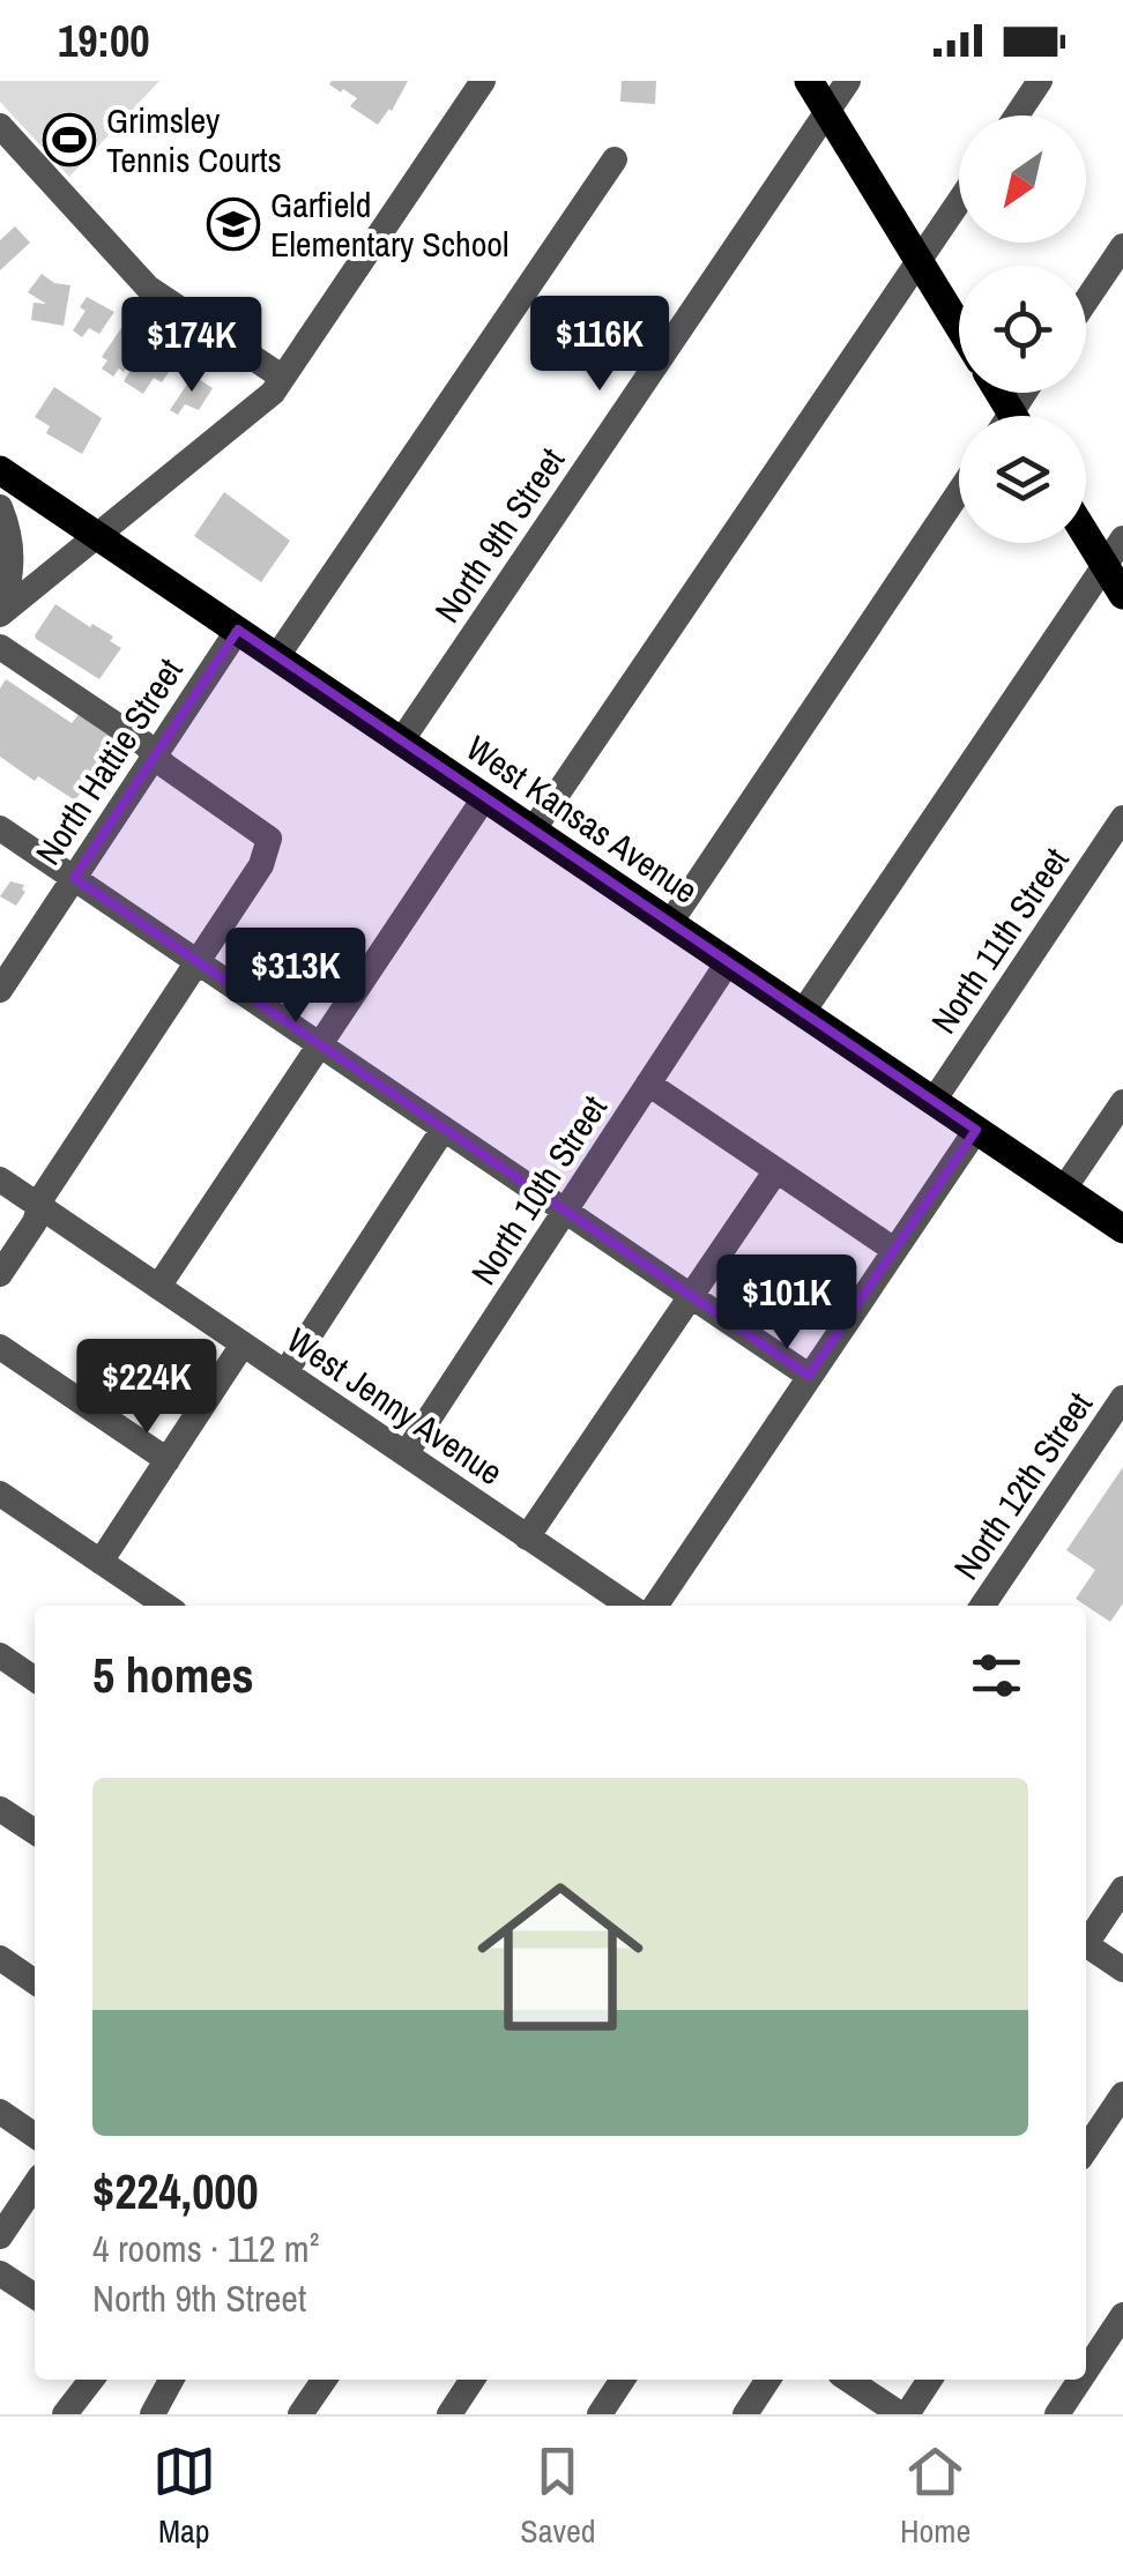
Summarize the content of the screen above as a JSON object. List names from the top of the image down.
{
  "streets": {
    "main road": ["West Kansas Avenue"],
    "street": [
      "North 9th Street",
      "North Hattie Street",
      "North 11th Street",
      "North 10th Street",
      "West Jenny Avenue",
      "North 12th Street"
    ]
  },
  "crossings": [
    ["North 9th Street", "West Kansas Avenue"],
    ["North Hattie Street", "West Kansas Avenue"],
    ["West Kansas Avenue", "North 11th Street"],
    ["West Kansas Avenue", "North 10th Street"],
    ["North 10th Street", "West Jenny Avenue"]
  ],
  "places": {
    "sports": ["Grimsley Tennis Courts"],
    "school or university": ["Garfield Elementary School"]
  },
  "north": "bottom left",
  "page": {
    "status": "19:00",
    "price": [
      "$116K",
      "$174K",
      "$313K",
      "$101K",
      "$224K"
    ],
    "heading": "5 homes",
    "list": [
      {
        "name": "$224,000",
        "note": "4 rooms · 112 m² · North 9th Street"
      }
    ],
    "tabs": ["Map", "Saved", "Home"]
  }
}
